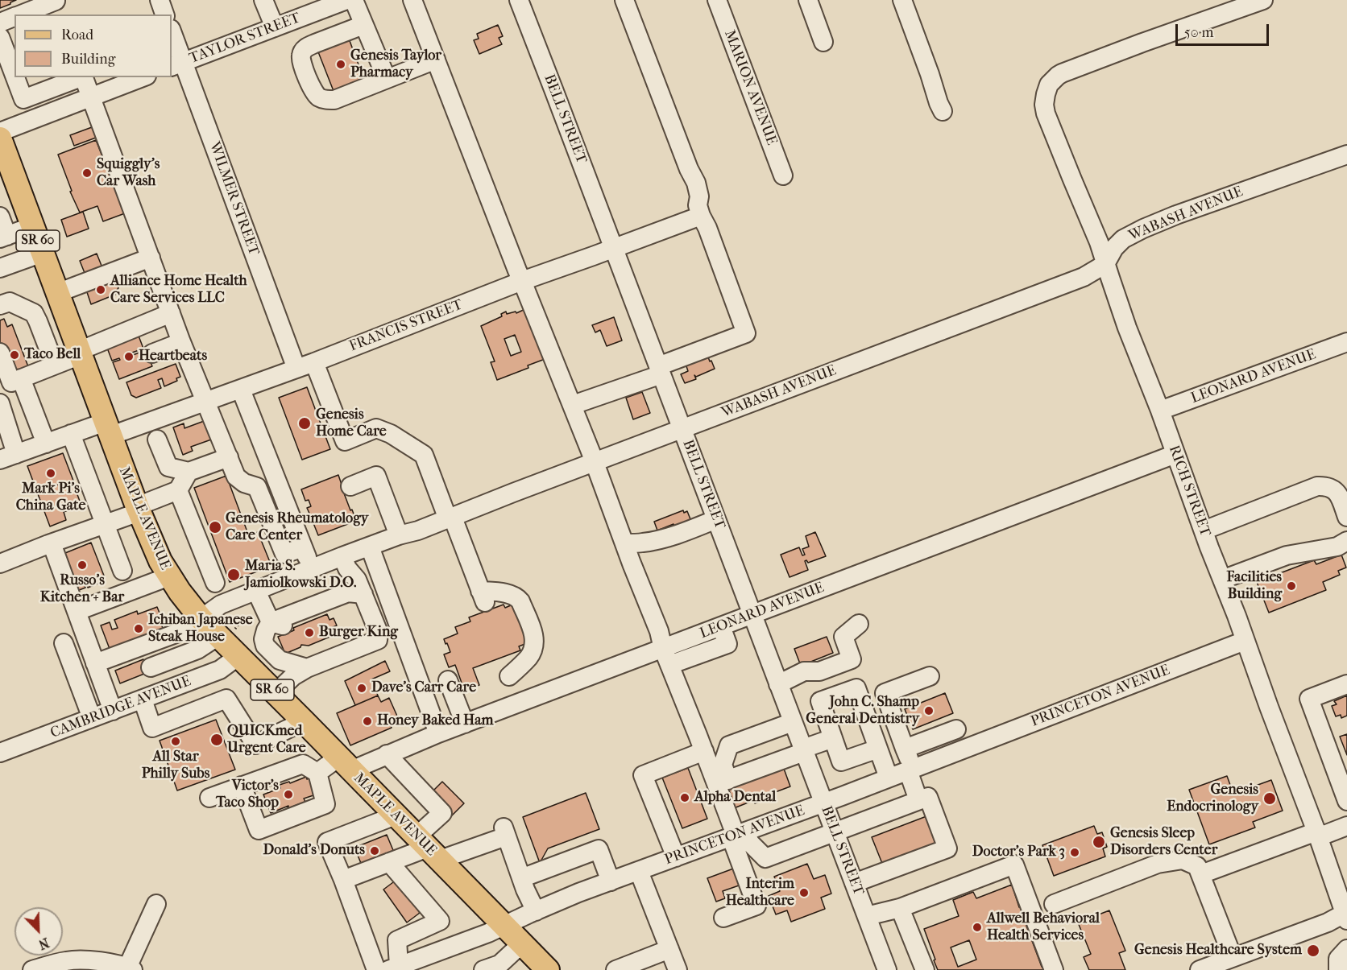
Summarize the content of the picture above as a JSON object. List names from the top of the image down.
{
  "streets": {
    "main road": ["SR 60", "MAPLE AVENUE"],
    "street": [
      "TAYLOR STREET",
      "MARION AVENUE",
      "BELL STREET",
      "WILMER STREET",
      "WABASH AVENUE",
      "FRANCIS STREET",
      "LEONARD AVENUE",
      "RICH STREET",
      "PRINCETON AVENUE",
      "CAMBRIDGE AVENUE"
    ]
  },
  "crossings": [
    ["TAYLOR STREET", "WILMER STREET"],
    ["BELL STREET", "WABASH AVENUE"],
    ["BELL STREET", "FRANCIS STREET"],
    ["BELL STREET", "LEONARD AVENUE"],
    ["BELL STREET", "PRINCETON AVENUE"],
    ["WILMER STREET", "FRANCIS STREET"],
    ["WABASH AVENUE", "RICH STREET"],
    ["WABASH AVENUE", "MAPLE AVENUE"],
    ["FRANCIS STREET", "MAPLE AVENUE"],
    ["LEONARD AVENUE", "RICH STREET"],
    ["LEONARD AVENUE", "MAPLE AVENUE"],
    ["RICH STREET", "PRINCETON AVENUE"],
    ["MAPLE AVENUE", "PRINCETON AVENUE"],
    ["MAPLE AVENUE", "CAMBRIDGE AVENUE"]
  ],
  "places": [
    "Genesis Taylor Pharmacy",
    "Squiggly's Car Wash",
    "Alliance Home Health Care Services LLC",
    "Taco Bell",
    "Heartbeats",
    "Genesis Home Care",
    "Mark Pi's China Gate",
    "Genesis Rheumatology Care Center",
    "Russo's Kitchen + Bar",
    "Maria S. Jamiolkowski D.O.",
    "Facilities Building",
    "Ichiban Japanese Steak House",
    "Burger King",
    "Dave's Carr Care",
    "John C. Shamp General Dentistry",
    "Honey Baked Ham",
    "QUICKmed Urgent Care",
    "All Star Philly Subs",
    "Victor's Taco Shop",
    "Alpha Dental",
    "Genesis Endocrinology",
    "Genesis Sleep Disorders Center",
    "Donald's Donuts",
    "Doctor's Park 3",
    "Interim Healthcare",
    "Allwell Behavioral Health Services",
    "Genesis Healthcare System"
  ],
  "legend": ["Road", "Building"],
  "scale_bar": "50 m",
  "north": "bottom right"
}
